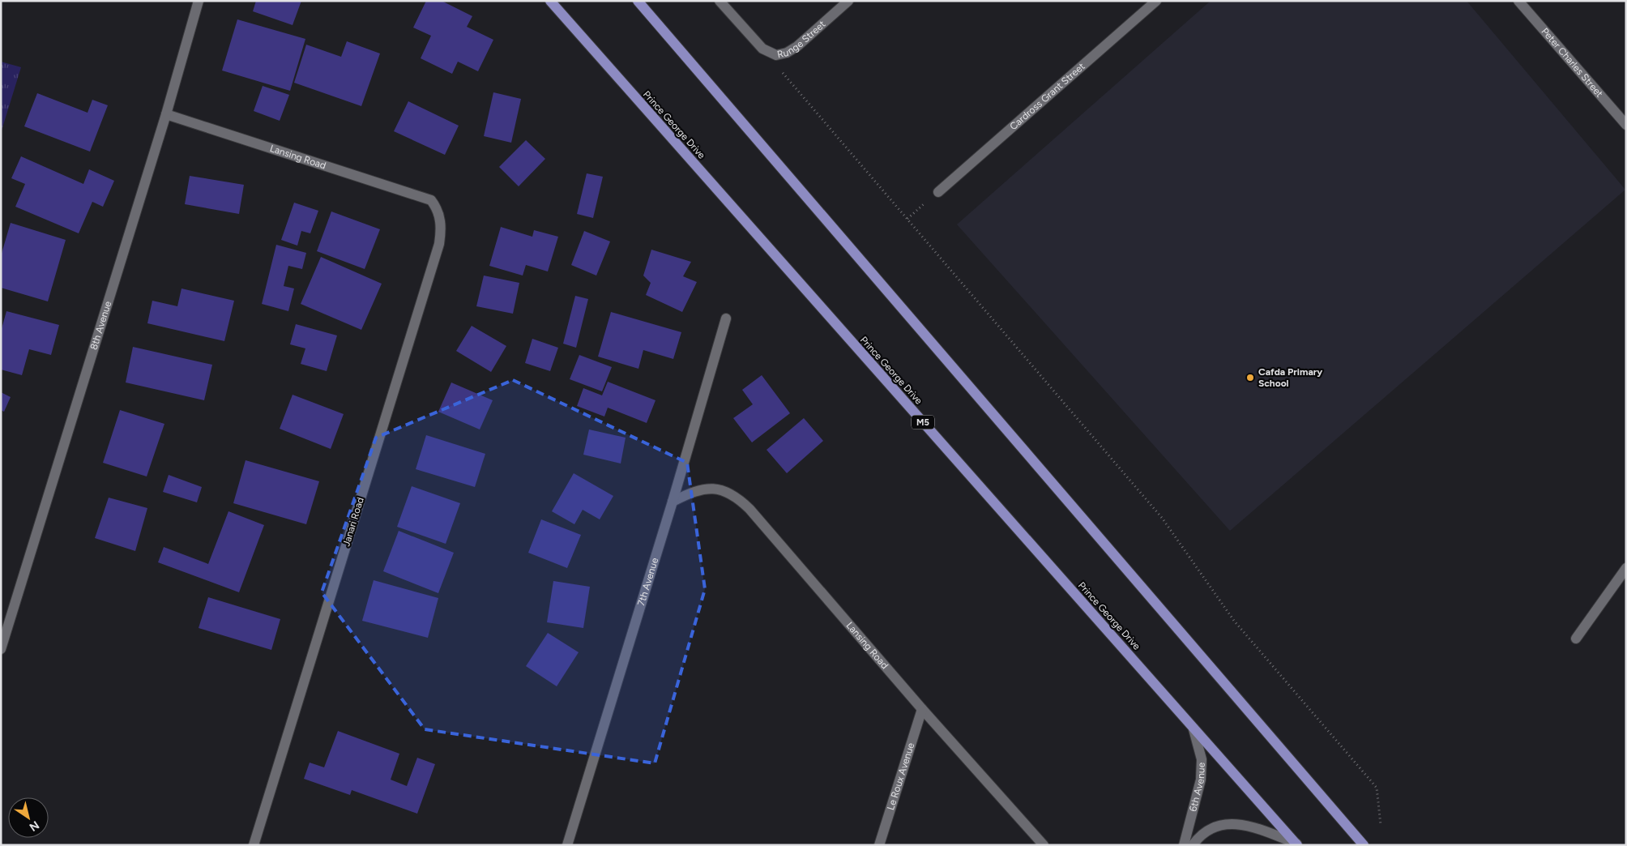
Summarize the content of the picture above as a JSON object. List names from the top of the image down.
{
  "streets": {
    "main road": ["Prince George Drive", "M5"],
    "street": [
      "Runge Street",
      "Peter Charles Street",
      "Cardross Grant Street",
      "Lansing Road",
      "8th Avenue",
      "Janari Road",
      "7th Avenue",
      "Le Roux Avenue",
      "6th Avenue"
    ]
  },
  "crossings": [
    ["Prince George Drive", "6th Avenue"],
    ["Lansing Road", "8th Avenue"],
    ["Lansing Road", "Janari Road"],
    ["Lansing Road", "7th Avenue"],
    ["Lansing Road", "Le Roux Avenue"]
  ],
  "places": ["Cafda Primary School"],
  "north": "bottom right"
}
